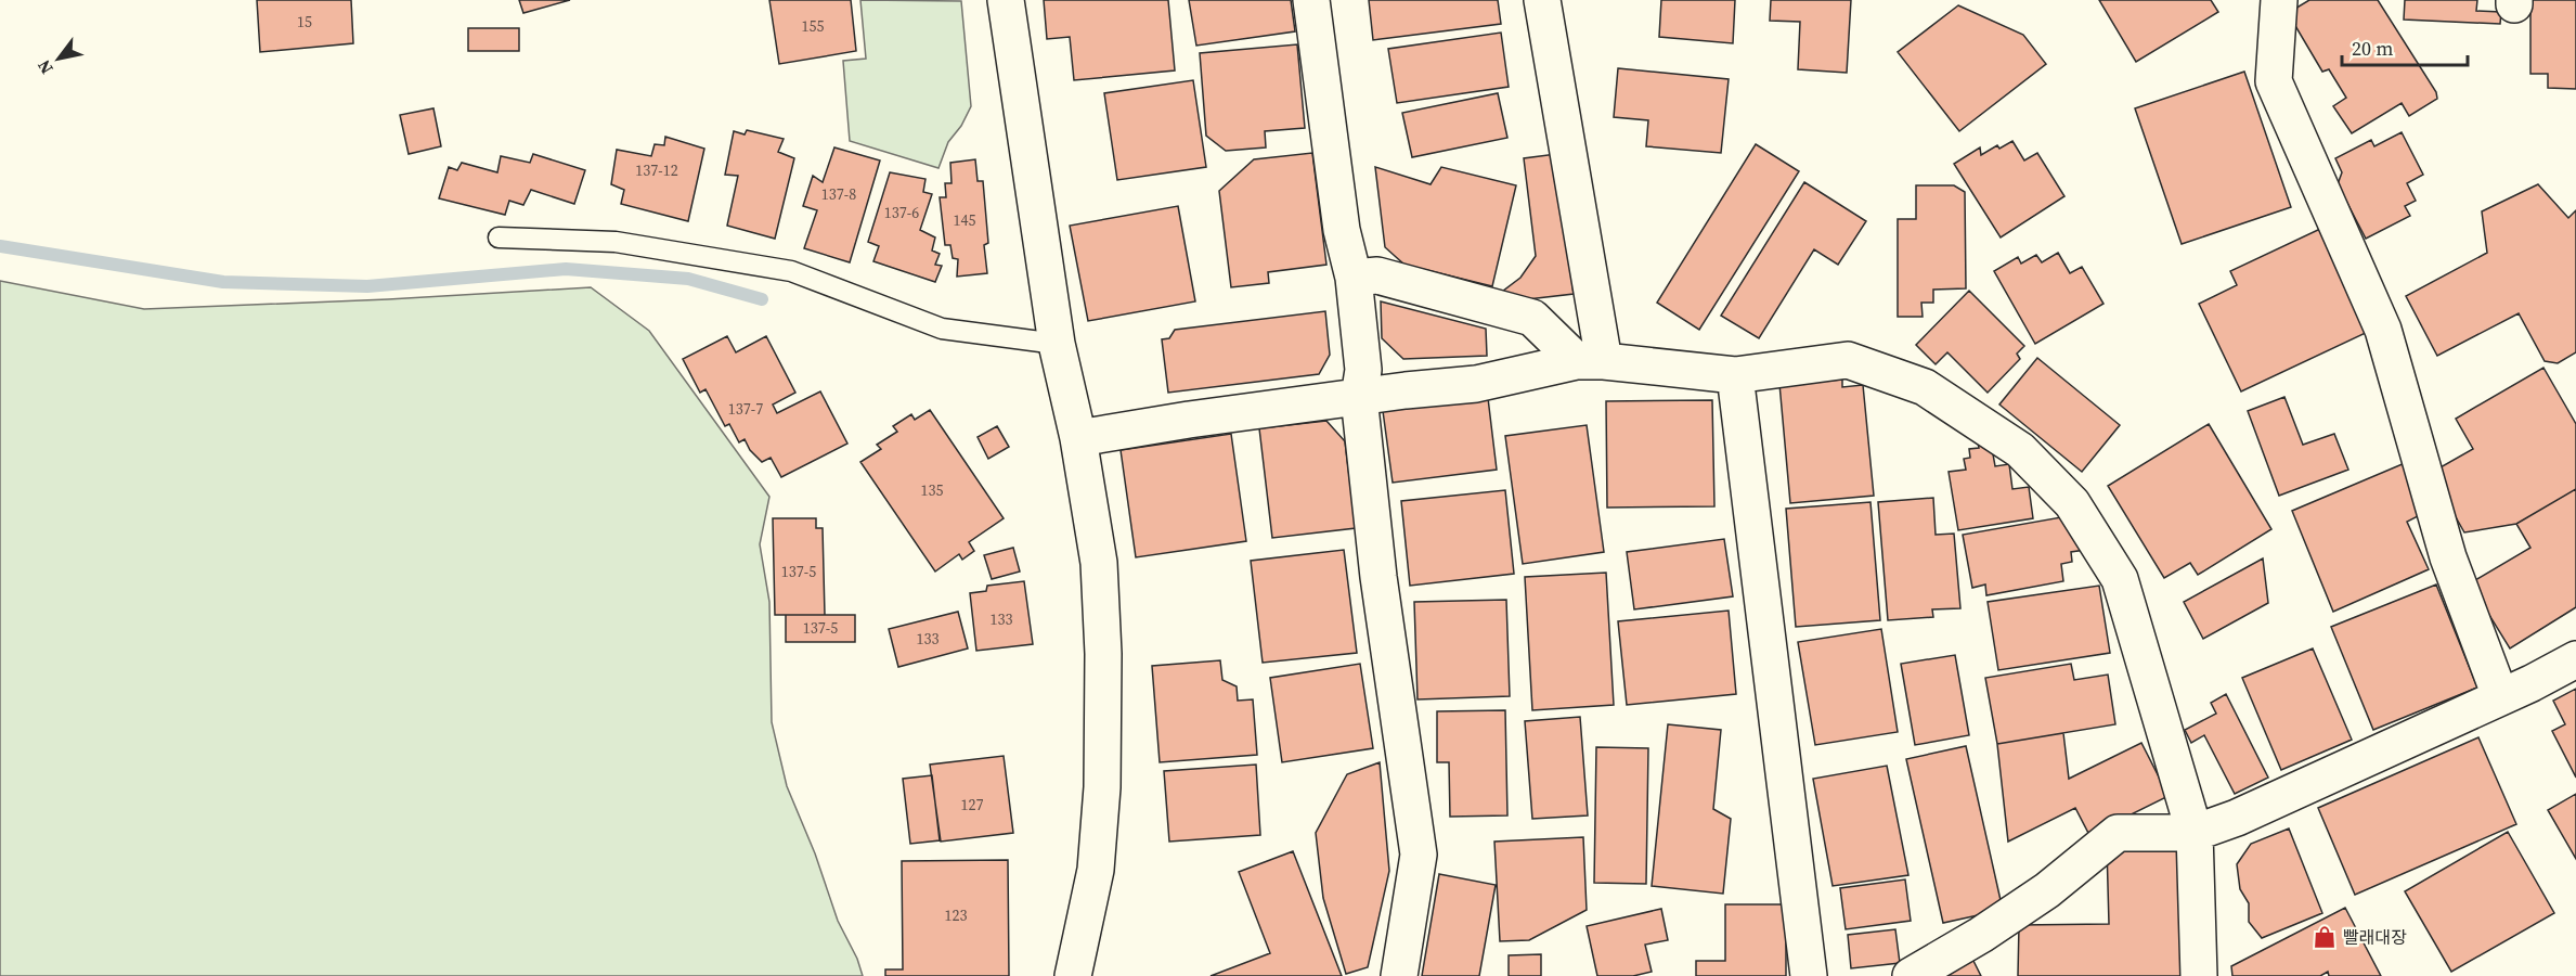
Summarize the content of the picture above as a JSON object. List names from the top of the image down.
{
  "places": {
    "shop": ["빨래대장"]
  },
  "house_numbers": [
    "15",
    "155",
    "137-12",
    "137-8",
    "137-6",
    "145",
    "137-7",
    "135",
    "137-5",
    "133",
    "137-5",
    "133",
    "127",
    "123"
  ],
  "scale_bar": "20 m",
  "north": "bottom left"
}
